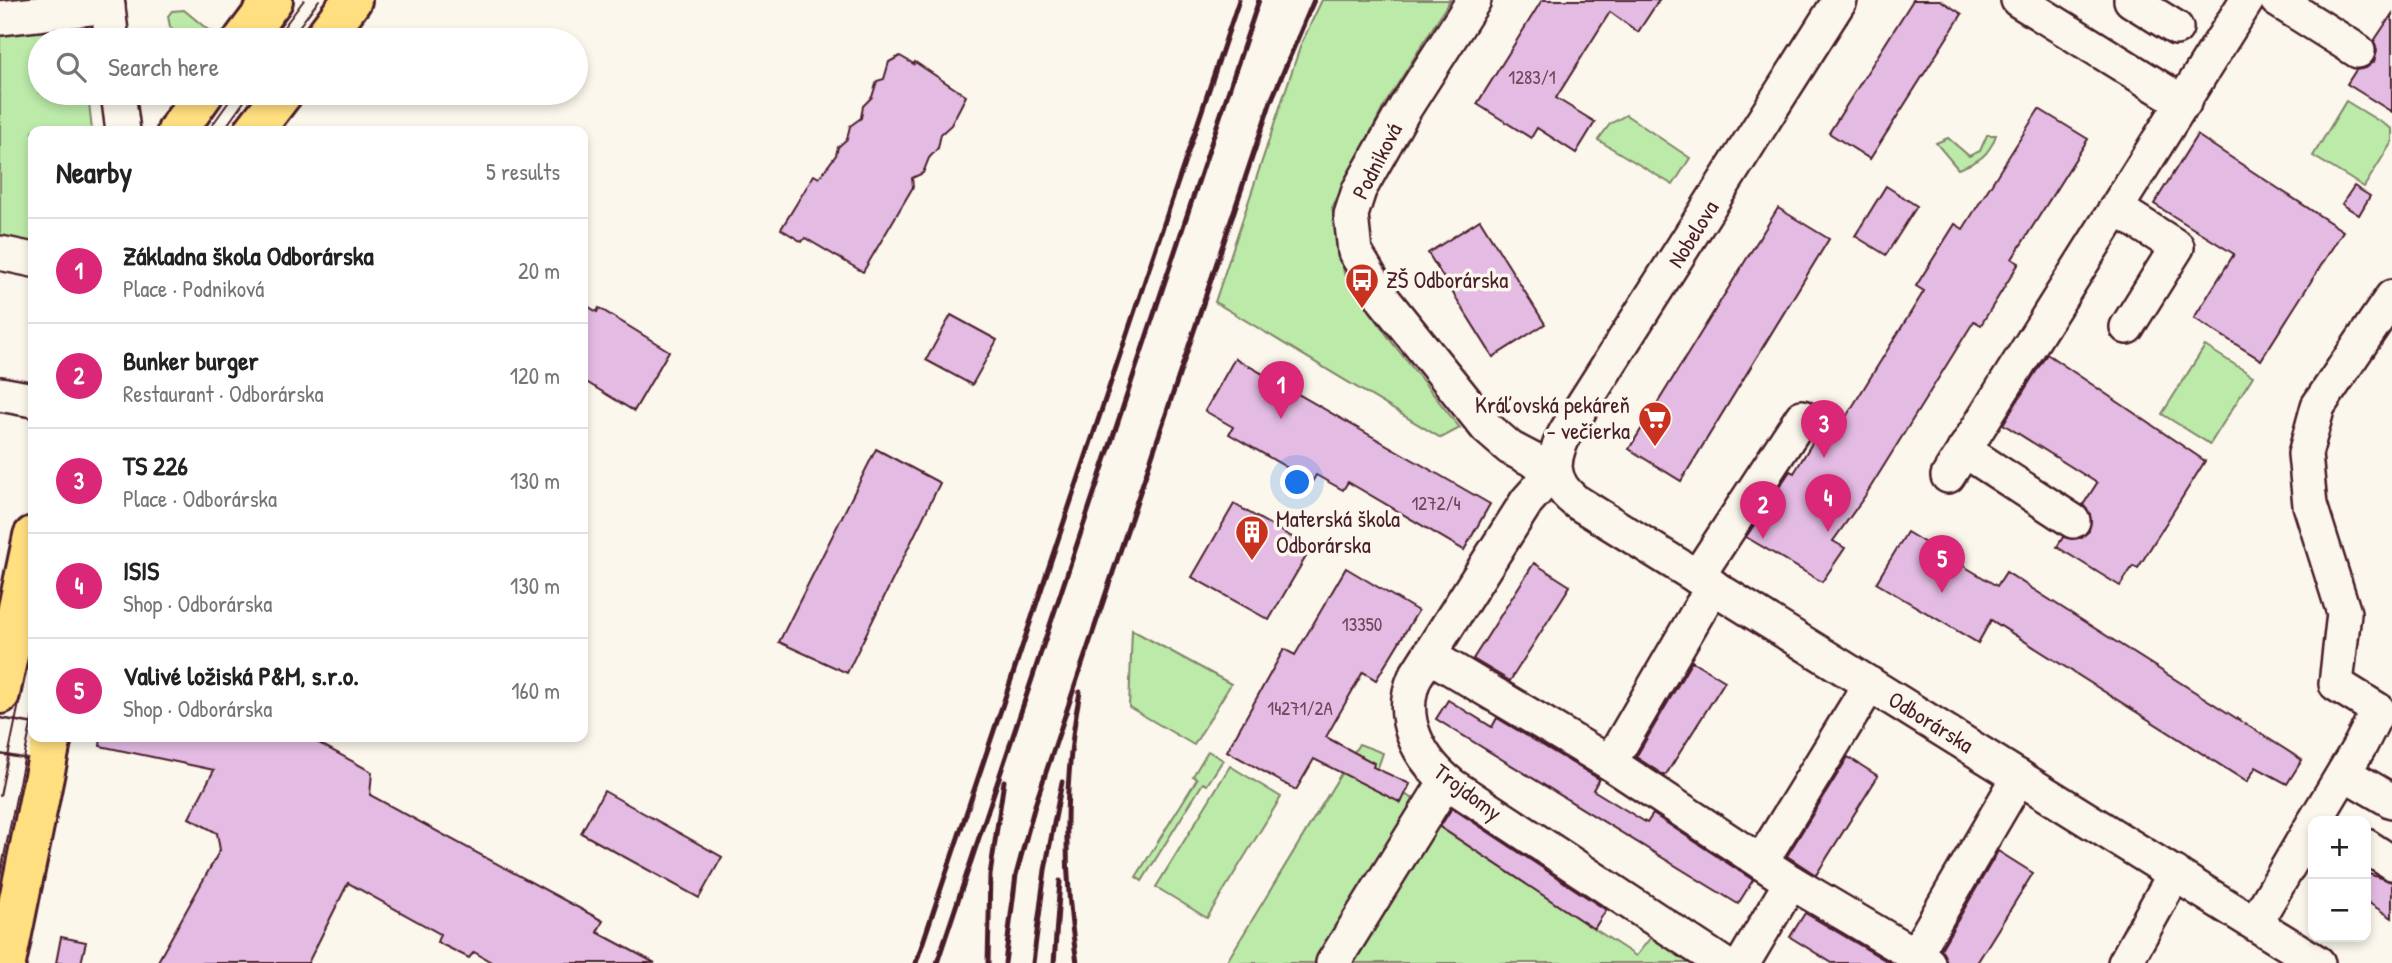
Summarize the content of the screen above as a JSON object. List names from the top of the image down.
{
  "streets": {
    "street": [
      "Podniková",
      "Nobelova",
      "Odborárska",
      "Trojdomy"
    ]
  },
  "crossings": [
    ["Podniková", "Nobelova"],
    ["Podniková", "Odborárska"],
    ["Podniková", "Trojdomy"],
    ["Nobelova", "Odborárska"],
    ["Nobelova", "Trojdomy"],
    ["Odborárska", "Trojdomy"]
  ],
  "places": {
    "bus stop": ["ZŠ Odborárska"],
    "supermarket": ["Kráľovská pekáreň - večierka"],
    "building": ["Materská škola Odborárska"]
  },
  "house_numbers": [
    "1283/1",
    "1272/4",
    "13350",
    "14271/2A"
  ],
  "page": {
    "search": "Search here",
    "heading": ["Nearby", "5 results"],
    "list": [
      {
        "mark": "1",
        "name": "Základna škola Odborárska",
        "note": "Place · Podniková",
        "value": "20 m"
      },
      {
        "mark": "2",
        "name": "Bunker burger",
        "note": "Restaurant · Odborárska",
        "value": "120 m"
      },
      {
        "mark": "3",
        "name": "TS 226",
        "note": "Place · Odborárska",
        "value": "130 m"
      },
      {
        "mark": "4",
        "name": "ISIS",
        "note": "Shop · Odborárska",
        "value": "130 m"
      },
      {
        "mark": "5",
        "name": "Valivé ložiská P&M, s.r.o.",
        "note": "Shop · Odborárska",
        "value": "160 m"
      }
    ],
    "pins": [
      "1",
      "3",
      "4",
      "2",
      "5"
    ],
    "map_buttons": ["+", "−"]
  }
}
